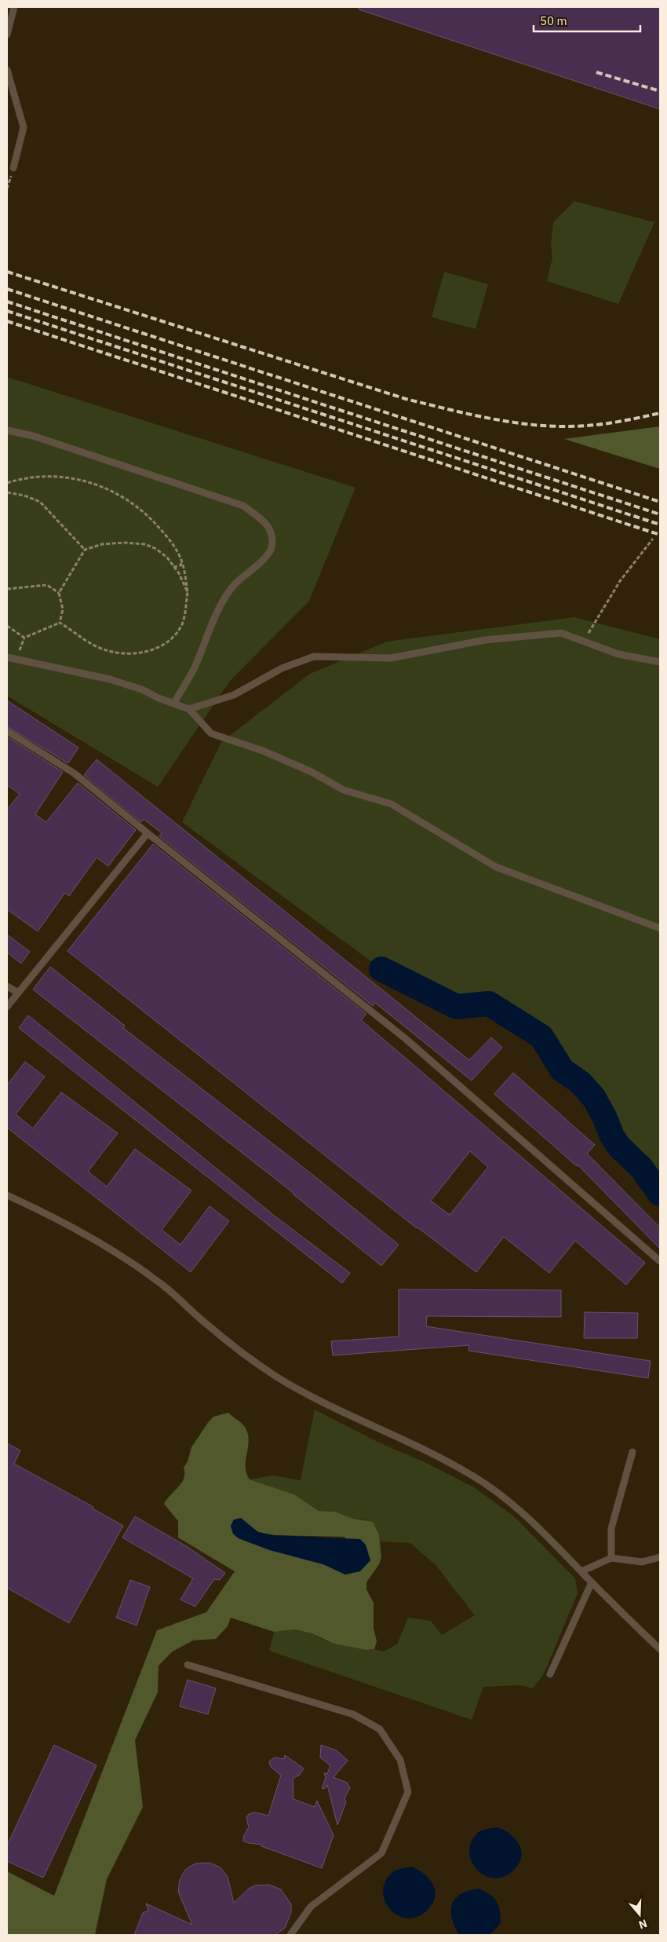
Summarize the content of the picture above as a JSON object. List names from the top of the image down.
{
  "scale_bar": "50 m",
  "north": "bottom"
}
